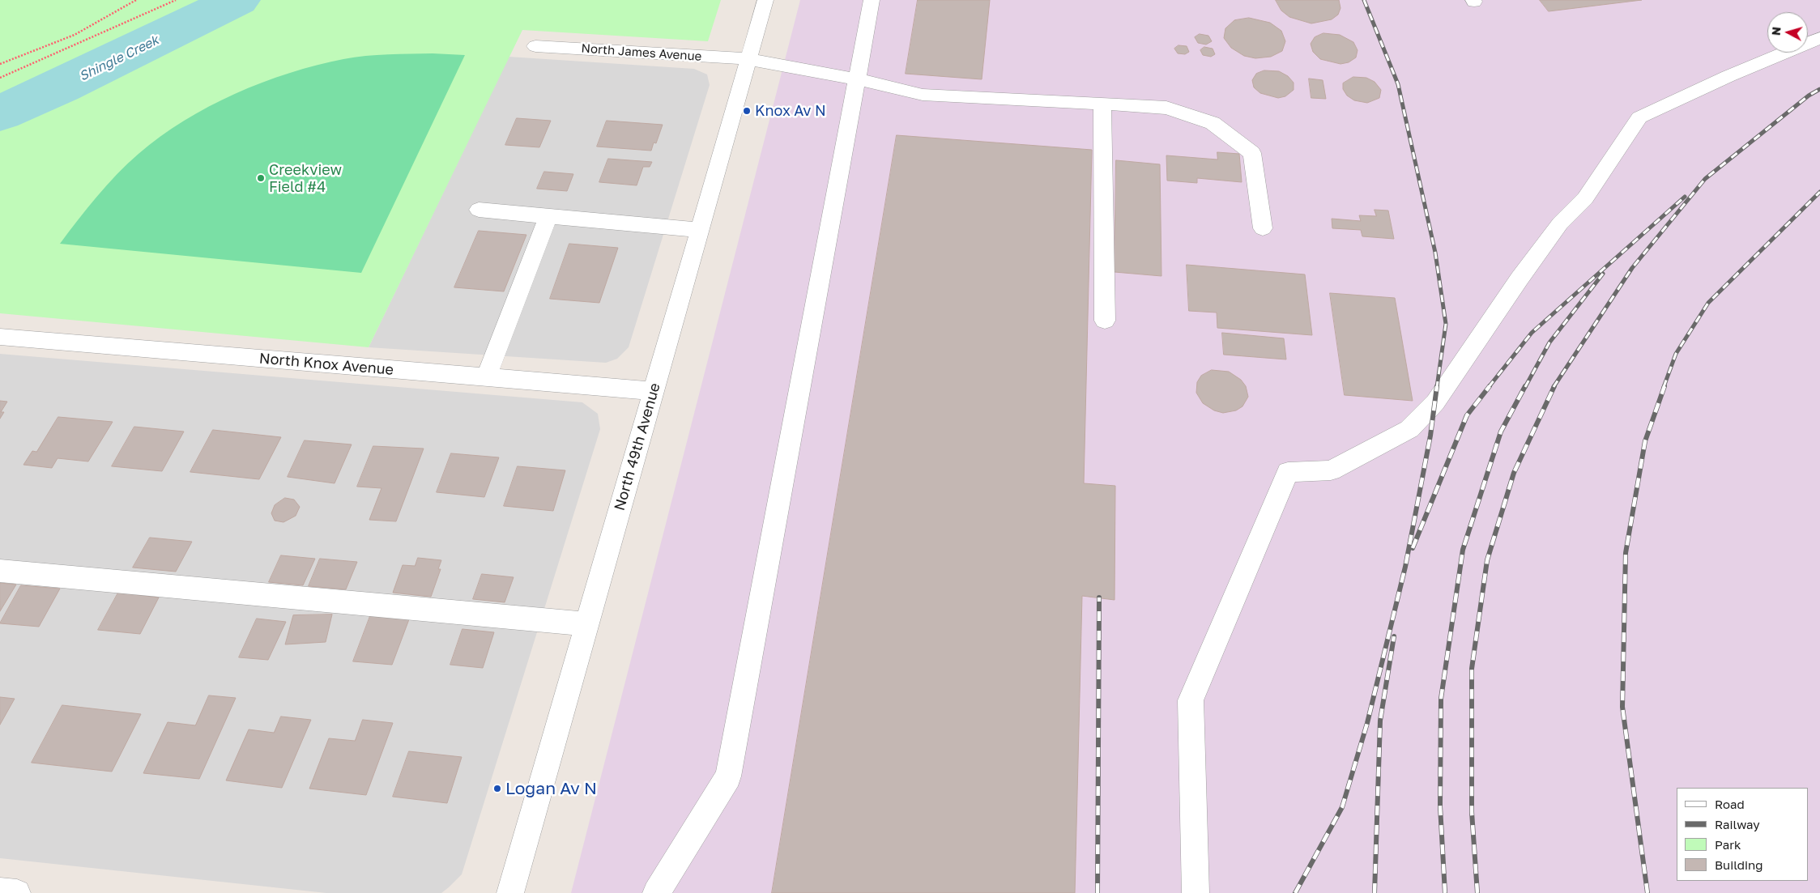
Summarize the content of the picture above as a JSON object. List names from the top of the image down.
{
  "streets": {
    "street": ["North James Avenue", "North Knox Avenue", "North 49th Avenue"]
  },
  "crossings": [
    ["North James Avenue", "North 49th Avenue"],
    ["North Knox Avenue", "North 49th Avenue"]
  ],
  "water": ["Shingle Creek"],
  "places": ["Knox Av N", "Creekview Field #4", "Logan Av N"],
  "legend": [
    "Road",
    "Railway",
    "Park",
    "Building"
  ],
  "north": "left"
}
